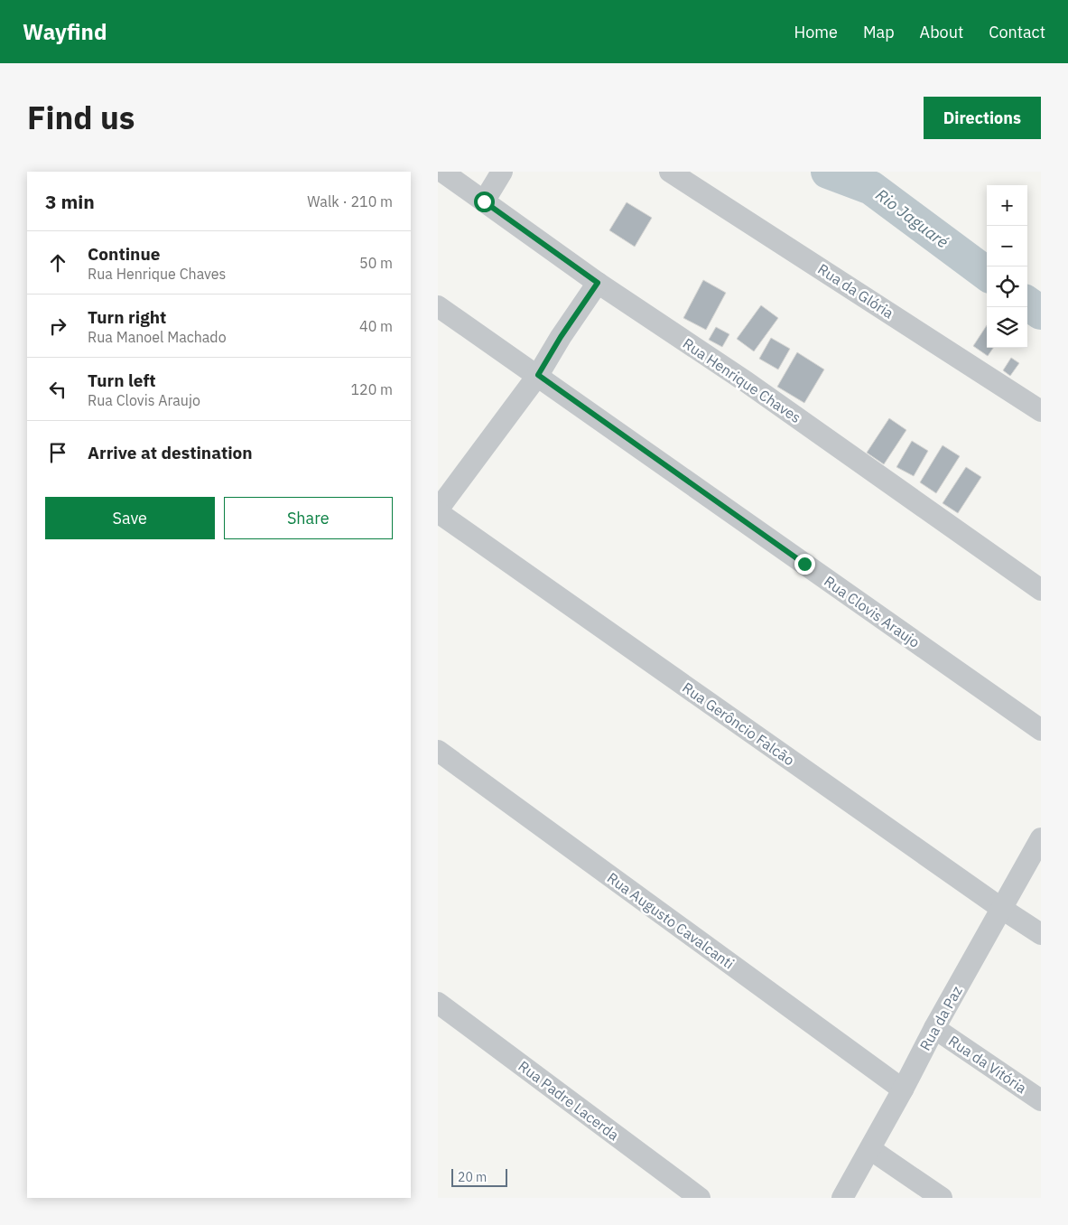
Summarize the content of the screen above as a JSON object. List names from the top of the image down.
{
  "streets": {
    "street": [
      "Rua da Glória",
      "Rua Henrique Chaves",
      "Rua Clovis Araujo",
      "Rua Gerôncio Falcão",
      "Rua Augusto Cavalcanti",
      "Rua da Paz",
      "Rua da Vitória",
      "Rua Padre Lacerda"
    ]
  },
  "crossings": [
    ["Rua Gerôncio Falcão", "Rua da Paz"],
    ["Rua Augusto Cavalcanti", "Rua da Paz"],
    ["Rua da Paz", "Rua da Vitória"]
  ],
  "water": ["Rio Jaguaré"],
  "scale_bar": "20 m",
  "page": {
    "header": "Wayfind",
    "nav": [
      "Home",
      "Map",
      "About",
      "Contact"
    ],
    "title": "Find us",
    "buttons": [
      "Directions",
      ["Save", "Share"]
    ],
    "heading": ["3 min", "Walk · 210 m"],
    "map_buttons": ["+", "−"],
    "list": [
      ["Continue", "Rua Henrique Chaves", "50 m"],
      ["Turn right", "Rua Manoel Machado", "40 m"],
      ["Turn left", "Rua Clovis Araujo", "120 m"],
      "Arrive at destination"
    ],
    "scale": "20 m"
  }
}
